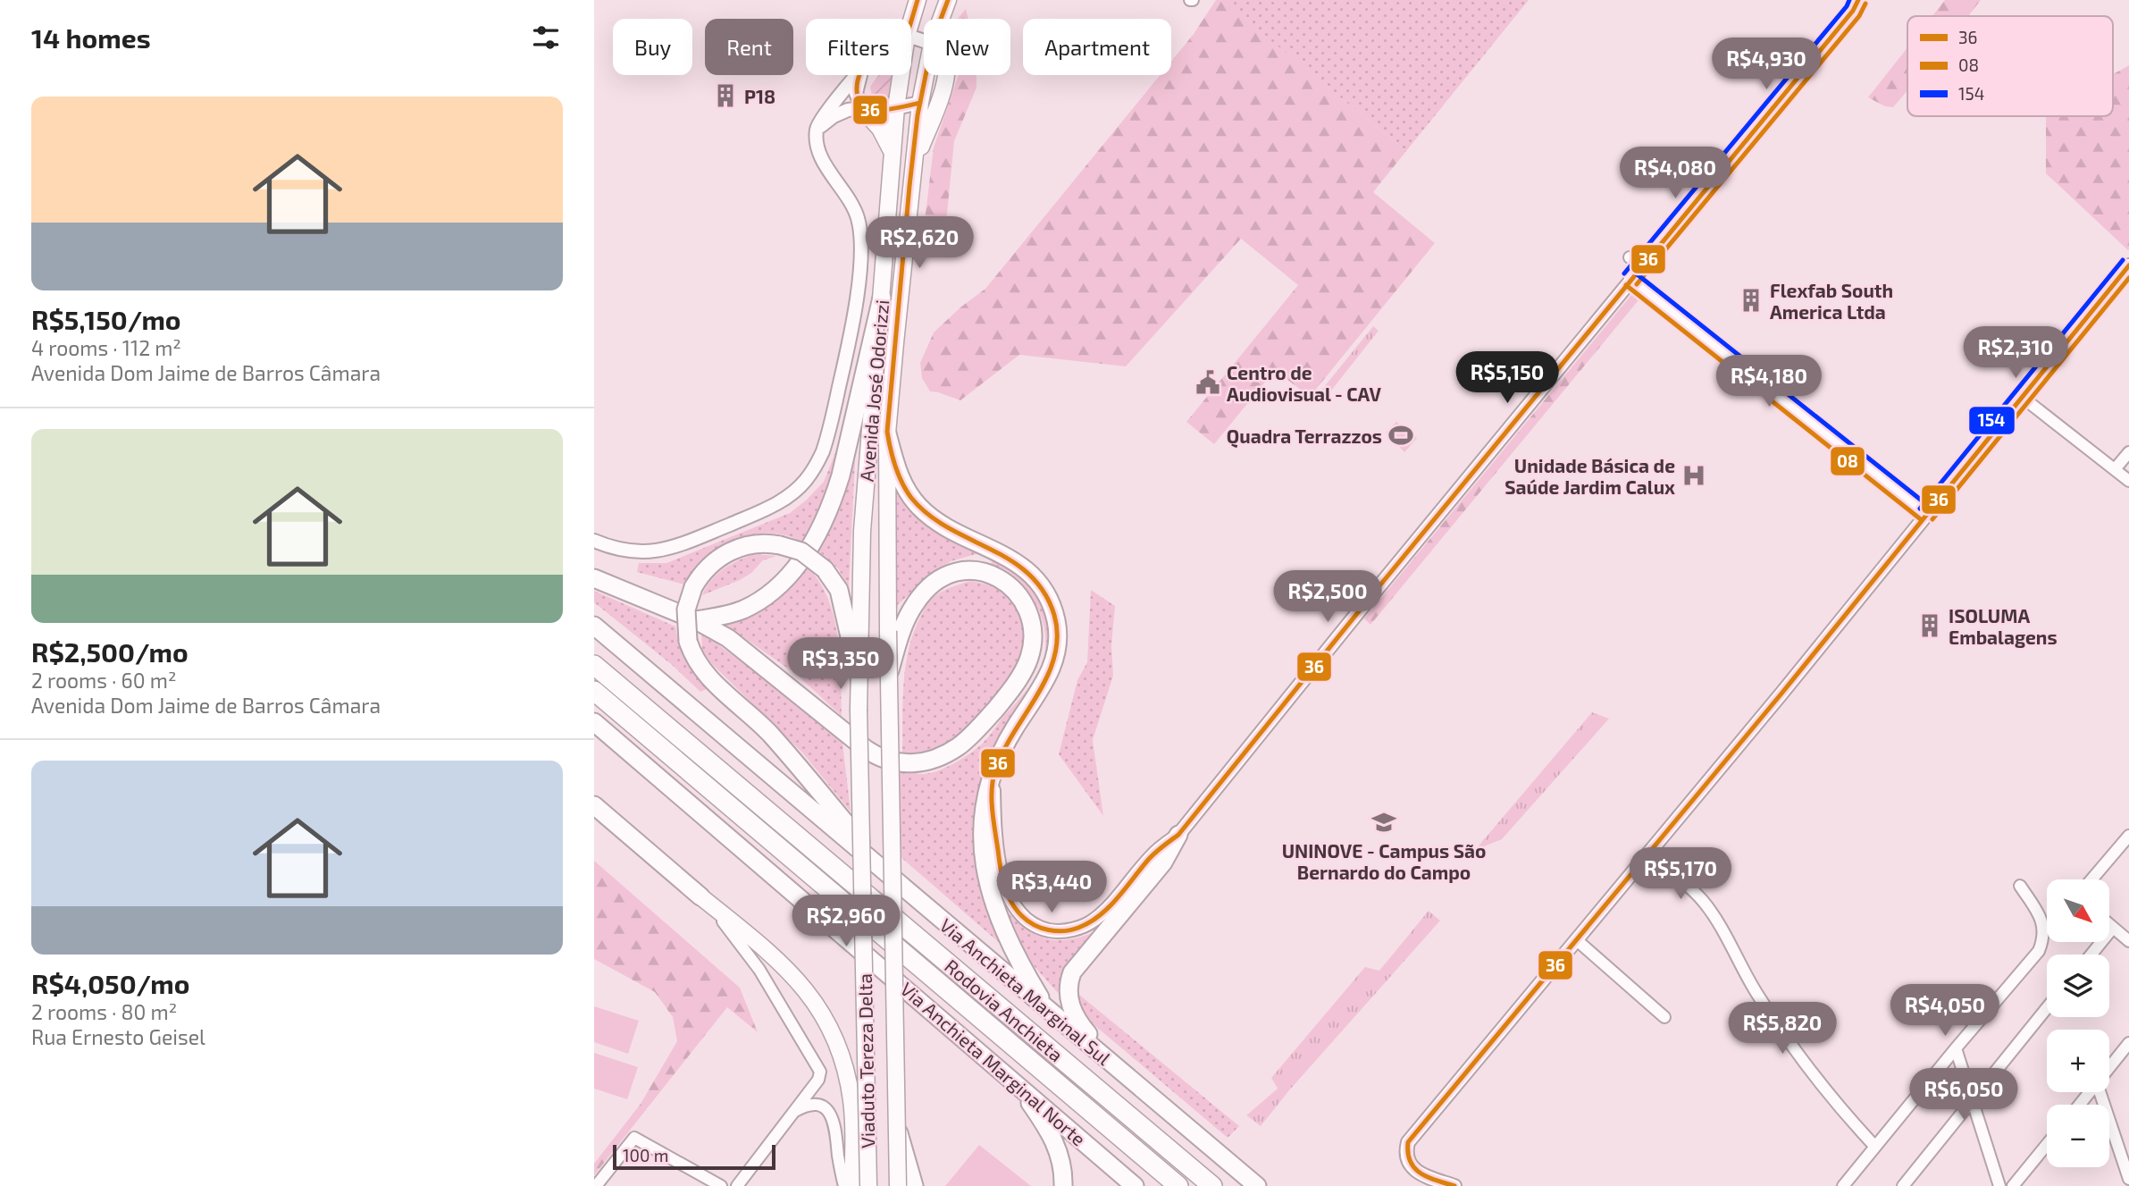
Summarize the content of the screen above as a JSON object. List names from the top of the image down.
{
  "streets": {
    "highway": ["Via Anchieta Marginal Sul", "Rodovia Anchieta", "Via Anchieta Marginal Norte"],
    "main road": ["Avenida José Odorizzi", "Viaduto Tereza Delta"]
  },
  "crossings": [
    ["Avenida José Odorizzi", "Viaduto Tereza Delta"]
  ],
  "places": {
    "building": ["P18", "Flexfab South America Ltda", "ISOLUMA Embalagens"],
    "public building": ["Centro de Audiovisual - CAV"],
    "sports": ["Quadra Terrazzos"],
    "hospital": ["Unidade Básica de Saúde Jardim Calux"],
    "school or university": ["UNINOVE - Campus São Bernardo do Campo"]
  },
  "lines": ["transit line 36", "transit line 154", "transit line 08"],
  "legend": ["36", "08", "154"],
  "scale_bar": "100 m",
  "north": "bottom right",
  "page": {
    "heading": "14 homes",
    "chip": [
      "Buy",
      "Rent",
      "Filters",
      "New",
      "Apartment"
    ],
    "price": [
      "R$4,930",
      "R$4,080",
      "R$2,620",
      "R$2,310",
      "R$5,150",
      "R$4,180",
      "R$2,500",
      "R$3,350",
      "R$5,170",
      "R$3,440",
      "R$2,960",
      "R$4,050",
      "R$5,820",
      "R$6,050"
    ],
    "list": [
      {
        "name": "R$5,150/mo",
        "note": "4 rooms · 112 m² · Avenida Dom Jaime de Barros Câmara"
      },
      {
        "name": "R$2,500/mo",
        "note": "2 rooms · 60 m² · Avenida Dom Jaime de Barros Câmara"
      },
      {
        "name": "R$4,050/mo",
        "note": "2 rooms · 80 m² · Rua Ernesto Geisel"
      }
    ],
    "map_buttons": ["+", "−"],
    "scale": "100 m"
  }
}
